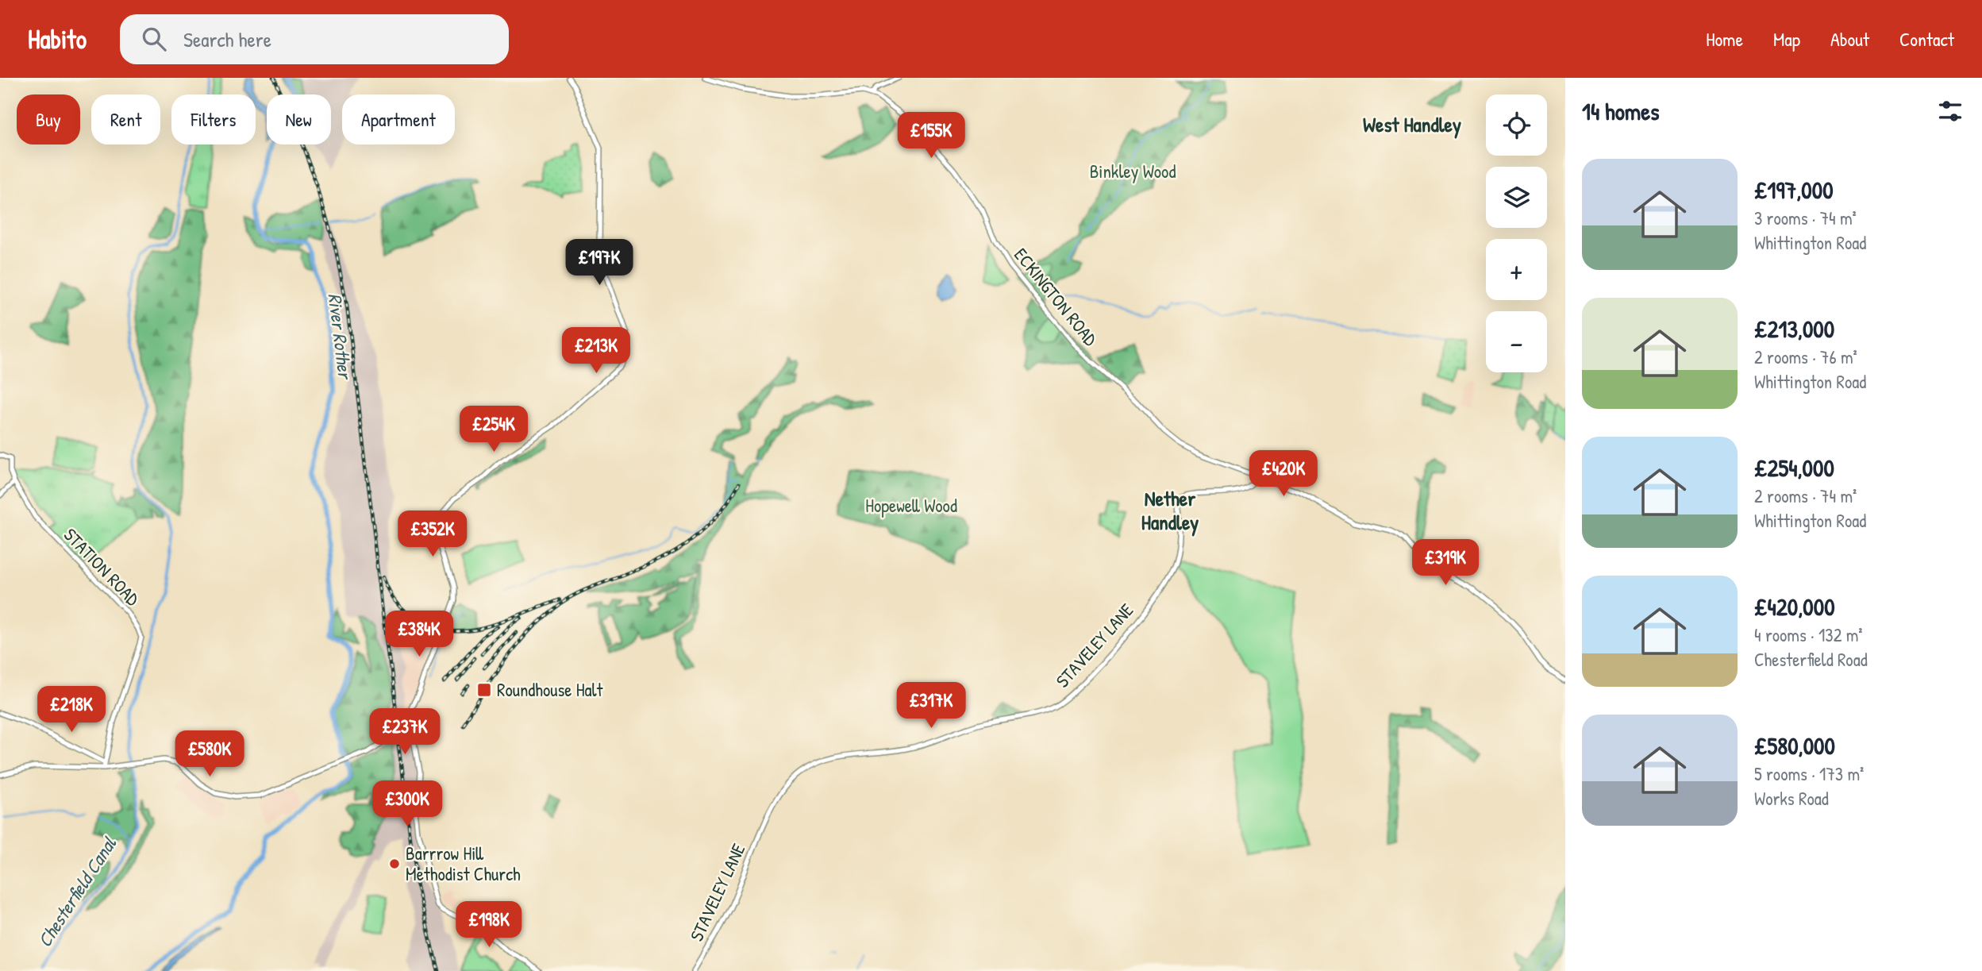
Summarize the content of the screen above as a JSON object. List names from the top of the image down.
{
  "streets": {
    "street": ["ECKINGTON ROAD", "STATION ROAD", "STAVELEY LANE"]
  },
  "crossings": [
    ["ECKINGTON ROAD", "STAVELEY LANE"]
  ],
  "districts": ["West Handley", "Nether Handley"],
  "water": ["River Rother", "Chesterfield Canal"],
  "parks": ["Binkley Wood", "Hopewell Wood"],
  "places": {
    "transit": ["Roundhouse Halt"],
    "other": ["Barrrow Hill Methodist Church"]
  },
  "page": {
    "header": "Habito",
    "search": "Search here",
    "nav": [
      "Home",
      "Map",
      "About",
      "Contact"
    ],
    "heading": "14 homes",
    "map_buttons": ["+", "−"],
    "chip": [
      "Buy",
      "Rent",
      "Filters",
      "New",
      "Apartment"
    ],
    "price": [
      "£155K",
      "£197K",
      "£213K",
      "£254K",
      "£420K",
      "£352K",
      "£319K",
      "£384K",
      "£317K",
      "£218K",
      "£237K",
      "£580K",
      "£300K",
      "£198K"
    ],
    "list": [
      {
        "name": "£197,000",
        "note": "3 rooms · 74 m² · Whittington Road"
      },
      {
        "name": "£213,000",
        "note": "2 rooms · 76 m² · Whittington Road"
      },
      {
        "name": "£254,000",
        "note": "2 rooms · 74 m² · Whittington Road"
      },
      {
        "name": "£420,000",
        "note": "4 rooms · 132 m² · Chesterfield Road"
      },
      {
        "name": "£580,000",
        "note": "5 rooms · 173 m² · Works Road"
      }
    ]
  }
}
